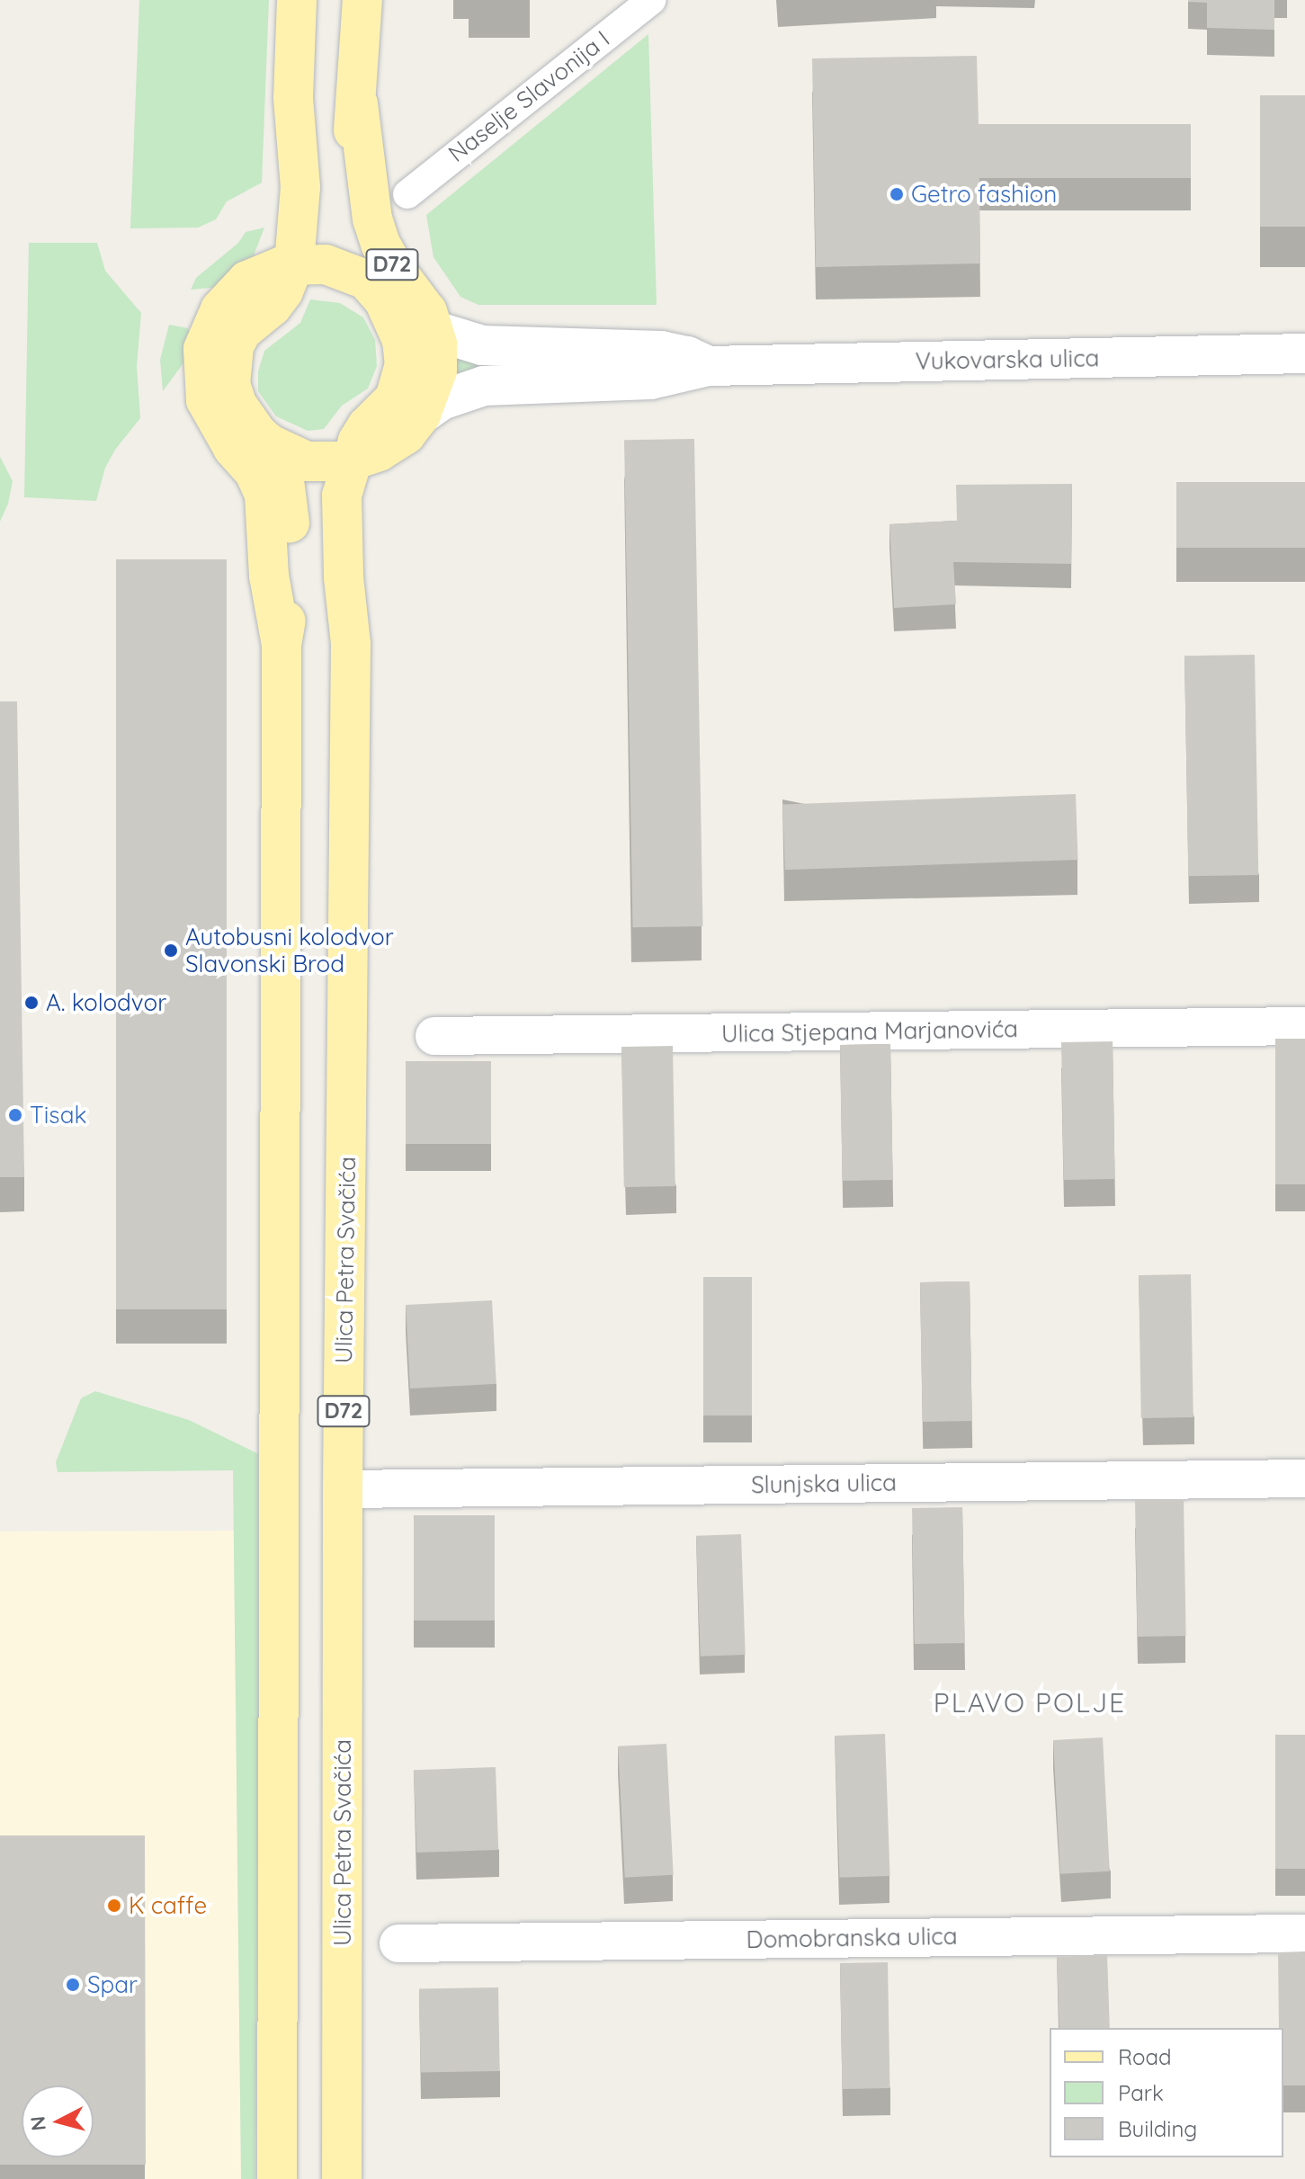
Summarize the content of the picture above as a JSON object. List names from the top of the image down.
{
  "streets": {
    "main road": ["D72", "Vukovarska ulica", "Ulica Petra Svačića"],
    "street": [
      "Naselje Slavonija I",
      "Ulica Stjepana Marjanovića",
      "Slunjska ulica",
      "Domobranska ulica"
    ]
  },
  "crossings": [
    ["D72", "Vukovarska ulica"],
    ["D72", "Ulica Petra Svačića"],
    ["Ulica Petra Svačića", "Slunjska ulica"]
  ],
  "districts": ["PLAVO POLJE"],
  "places": [
    "Getro fashion",
    "Autobusni kolodvor Slavonski Brod",
    "A. kolodvor",
    "Tisak",
    "K caffe",
    "Spar"
  ],
  "legend": ["Road", "Park", "Building"],
  "north": "left"
}
